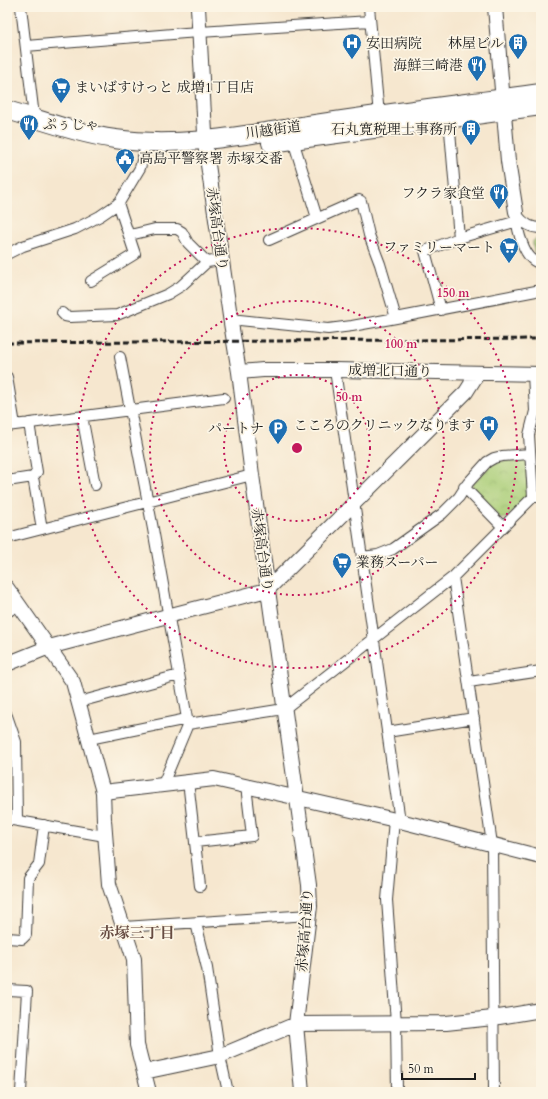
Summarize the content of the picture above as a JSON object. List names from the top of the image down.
{
  "streets": {
    "highway": ["川越街道"],
    "street": ["赤塚高台通り", "成増北口通り"]
  },
  "crossings": [
    ["川越街道", "赤塚高台通り"],
    ["赤塚高台通り", "成増北口通り"]
  ],
  "districts": ["赤塚三丁目"],
  "places": {
    "hospital": ["安田病院", "こころのクリニックなります"],
    "building": ["林屋ビル", "石丸寛税理士事務所"],
    "restaurant": ["海鮮三崎港", "ぷぅじゃ", "フクラ家食堂"],
    "supermarket": ["まいばすけっと 成増1丁目店", "ファミリーマート", "業務スーパー"],
    "public building": ["高島平警察署 赤塚交番"],
    "parking": ["パートナ"]
  },
  "scale_bar": "50 m",
  "rings": ["150 m", "100 m", "50 m"]
}
